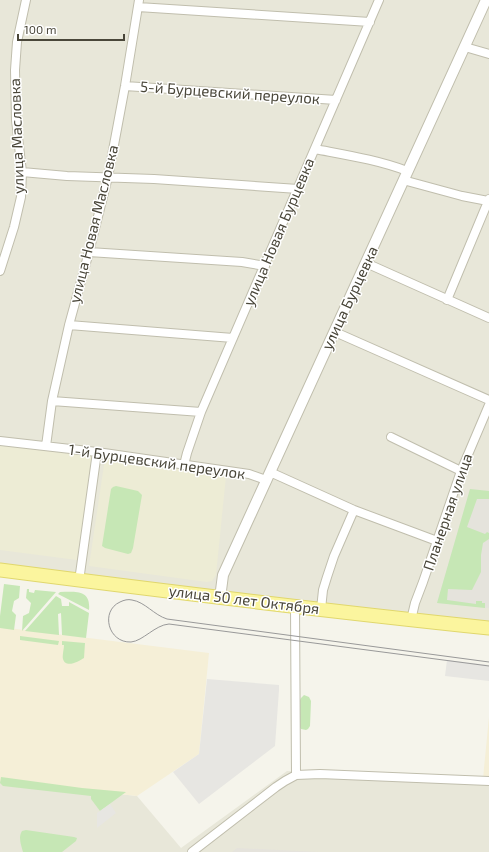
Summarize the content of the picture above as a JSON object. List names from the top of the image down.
{
  "streets": {
    "main road": ["улица 50 лет Октября"],
    "street": [
      "5-й Бурцевский переулок",
      "улица Масловка",
      "улица Новая Масловка",
      "улица Новая Бурцевка",
      "улица Бурцевка",
      "1-й Бурцевский переулок",
      "Планерная улица"
    ]
  },
  "crossings": [
    ["5-й Бурцевский переулок", "улица Новая Масловка"],
    ["5-й Бурцевский переулок", "улица Новая Бурцевка"],
    ["улица Новая Масловка", "1-й Бурцевский переулок"],
    ["улица Новая Бурцевка", "1-й Бурцевский переулок"],
    ["улица Бурцевка", "1-й Бурцевский переулок"],
    ["улица Бурцевка", "улица 50 лет Октября"],
    ["1-й Бурцевский переулок", "Планерная улица"],
    ["Планерная улица", "улица 50 лет Октября"]
  ],
  "scale_bar": "100 m"
}
